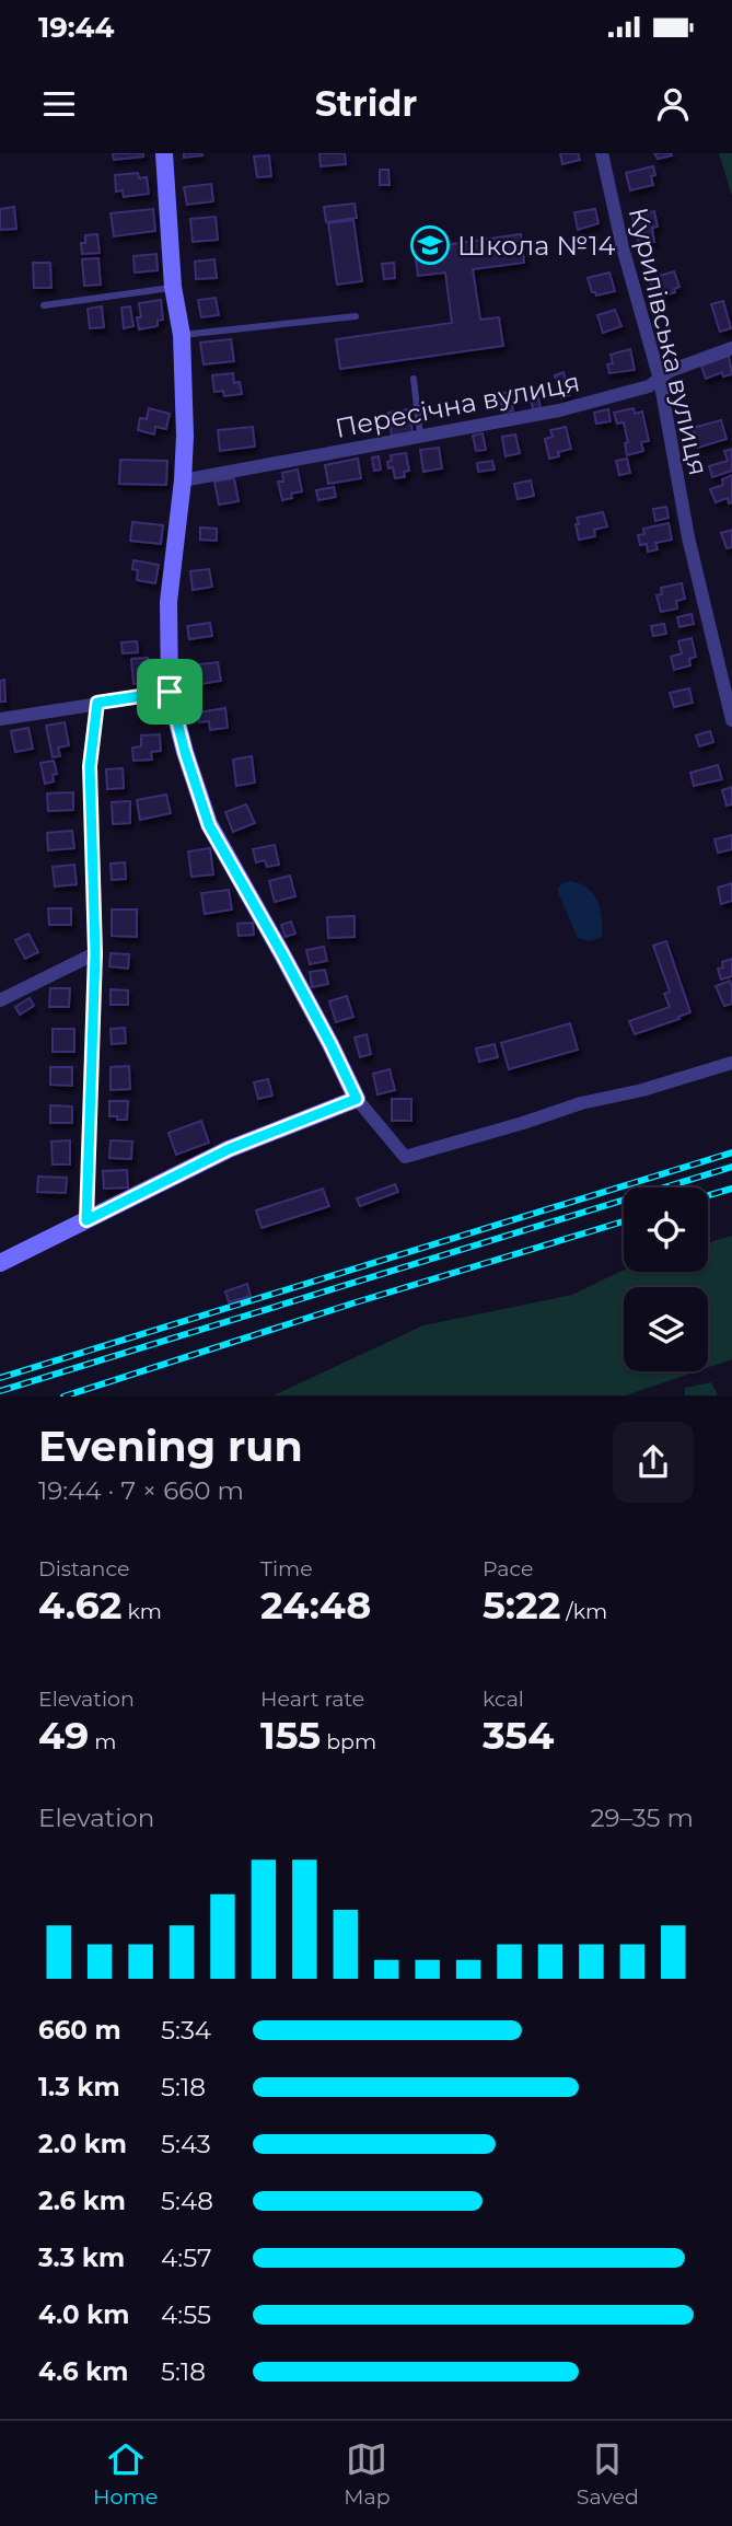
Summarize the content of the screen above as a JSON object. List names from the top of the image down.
{
  "streets": {
    "street": ["Курилівська вулиця", "Пересічна вулиця"]
  },
  "crossings": [
    ["Курилівська вулиця", "Пересічна вулиця"]
  ],
  "places": {
    "school or university": ["Школа №14"]
  },
  "page": {
    "status": "19:44",
    "header": "Stridr",
    "heading": ["Evening run", "19:44 · 7 × 660 m"],
    "stats": [
      ["Distance", "4.62 km"],
      ["Time", "24:48"],
      ["Pace", "5:22 /km"],
      ["Elevation", "49 m"],
      ["Heart rate", "155 bpm"],
      ["kcal", "354"]
    ],
    "chart": ["Elevation", "29–35 m"],
    "list": [
      {
        "name": "660 m",
        "note": "5:34"
      },
      {
        "name": "1.3 km",
        "note": "5:18"
      },
      {
        "name": "2.0 km",
        "note": "5:43"
      },
      {
        "name": "2.6 km",
        "note": "5:48"
      },
      {
        "name": "3.3 km",
        "note": "4:57"
      },
      {
        "name": "4.0 km",
        "note": "4:55"
      },
      {
        "name": "4.6 km",
        "note": "5:18"
      }
    ],
    "tabs": ["Home", "Map", "Saved"]
  }
}
